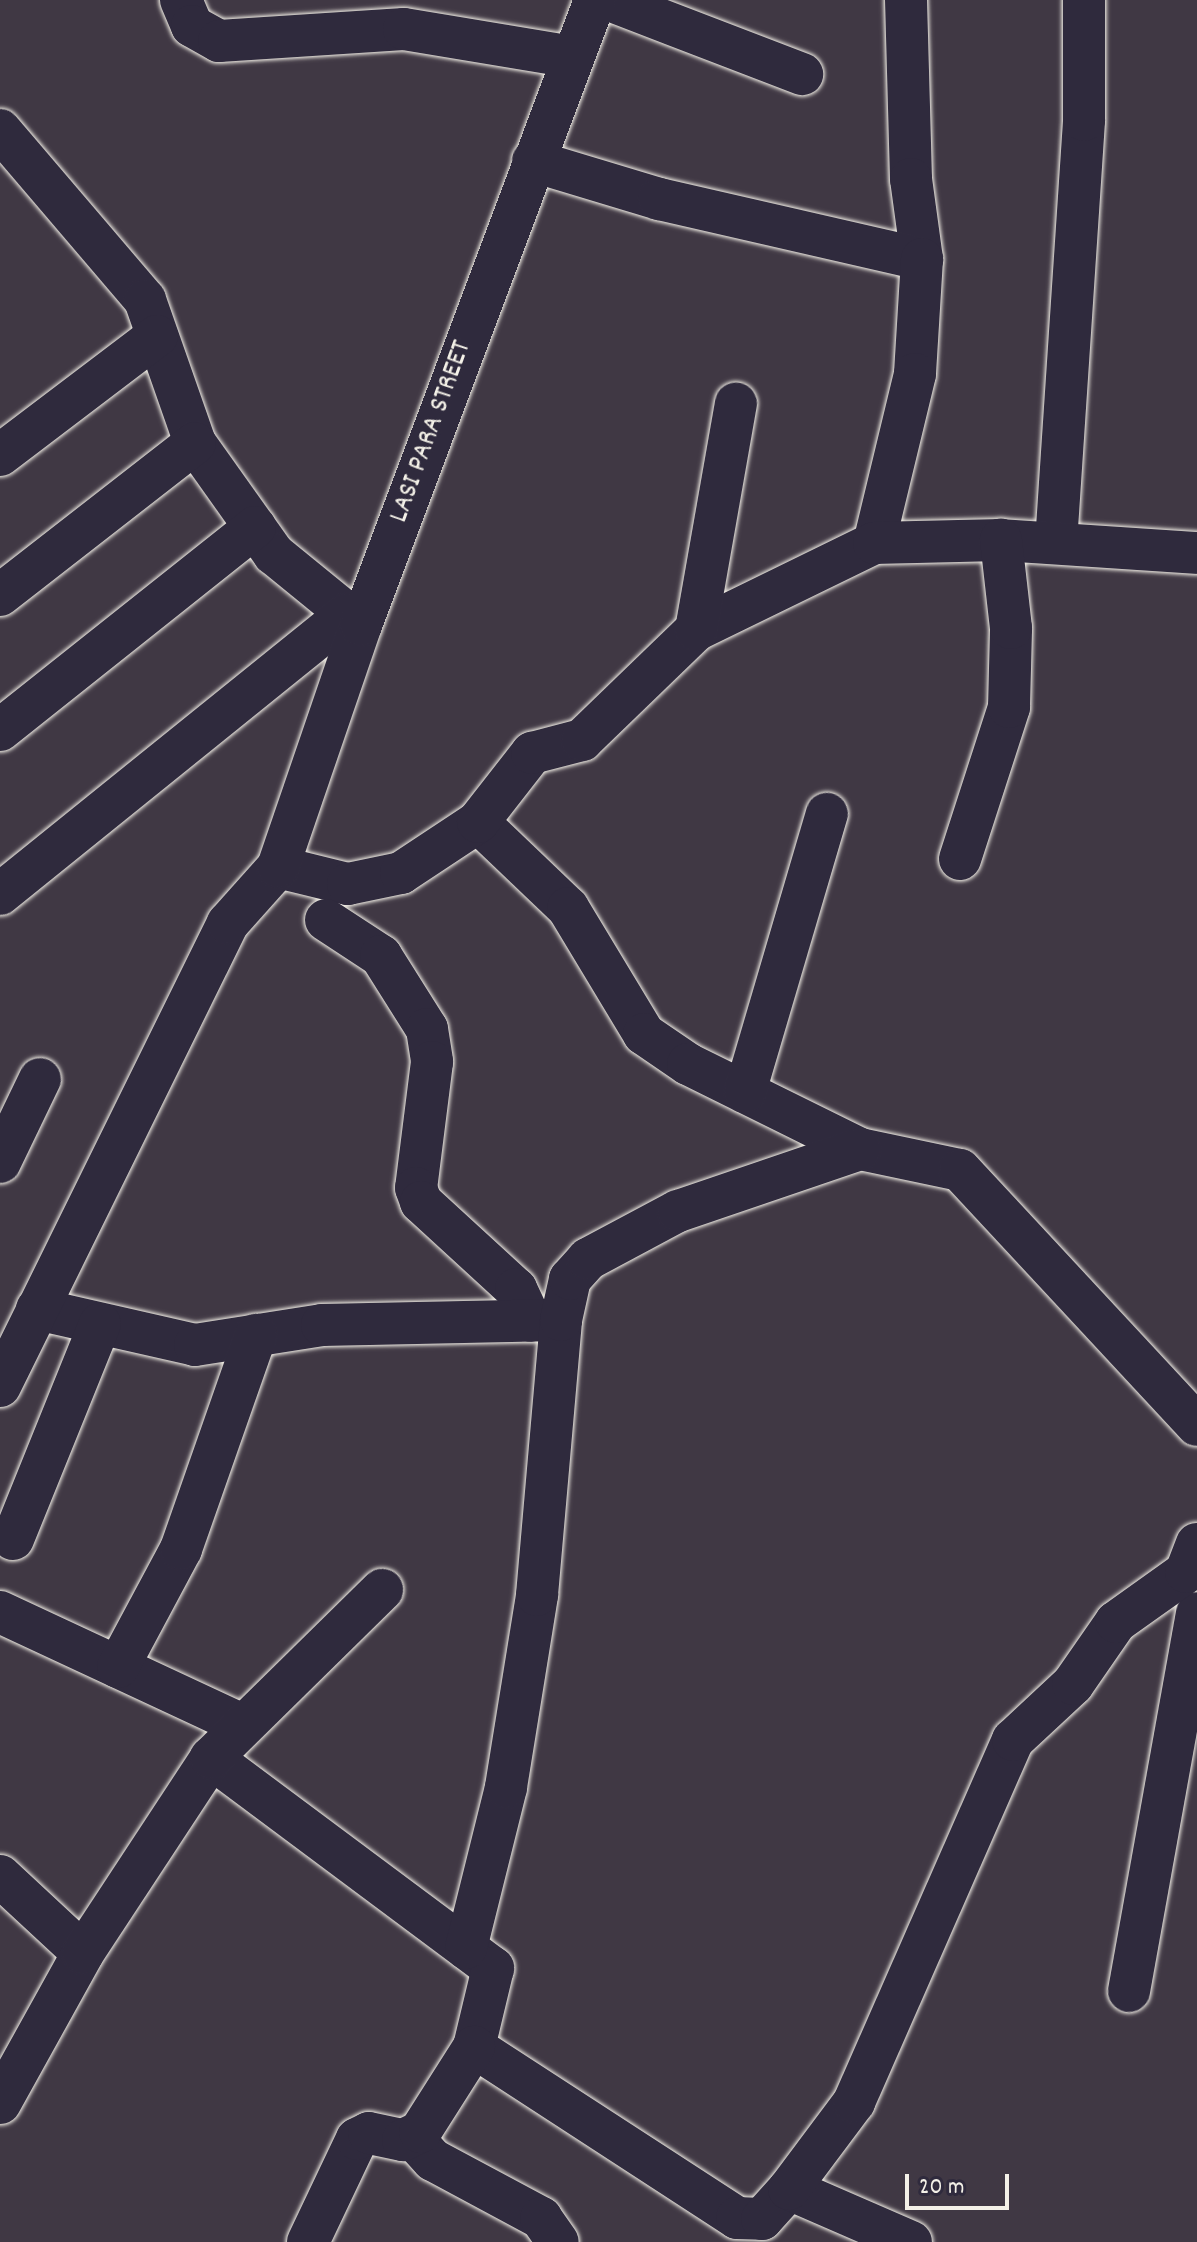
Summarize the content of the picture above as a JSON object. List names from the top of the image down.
{
  "streets": {
    "street": ["LASI PARA STREET"]
  },
  "scale_bar": "20 m"
}
